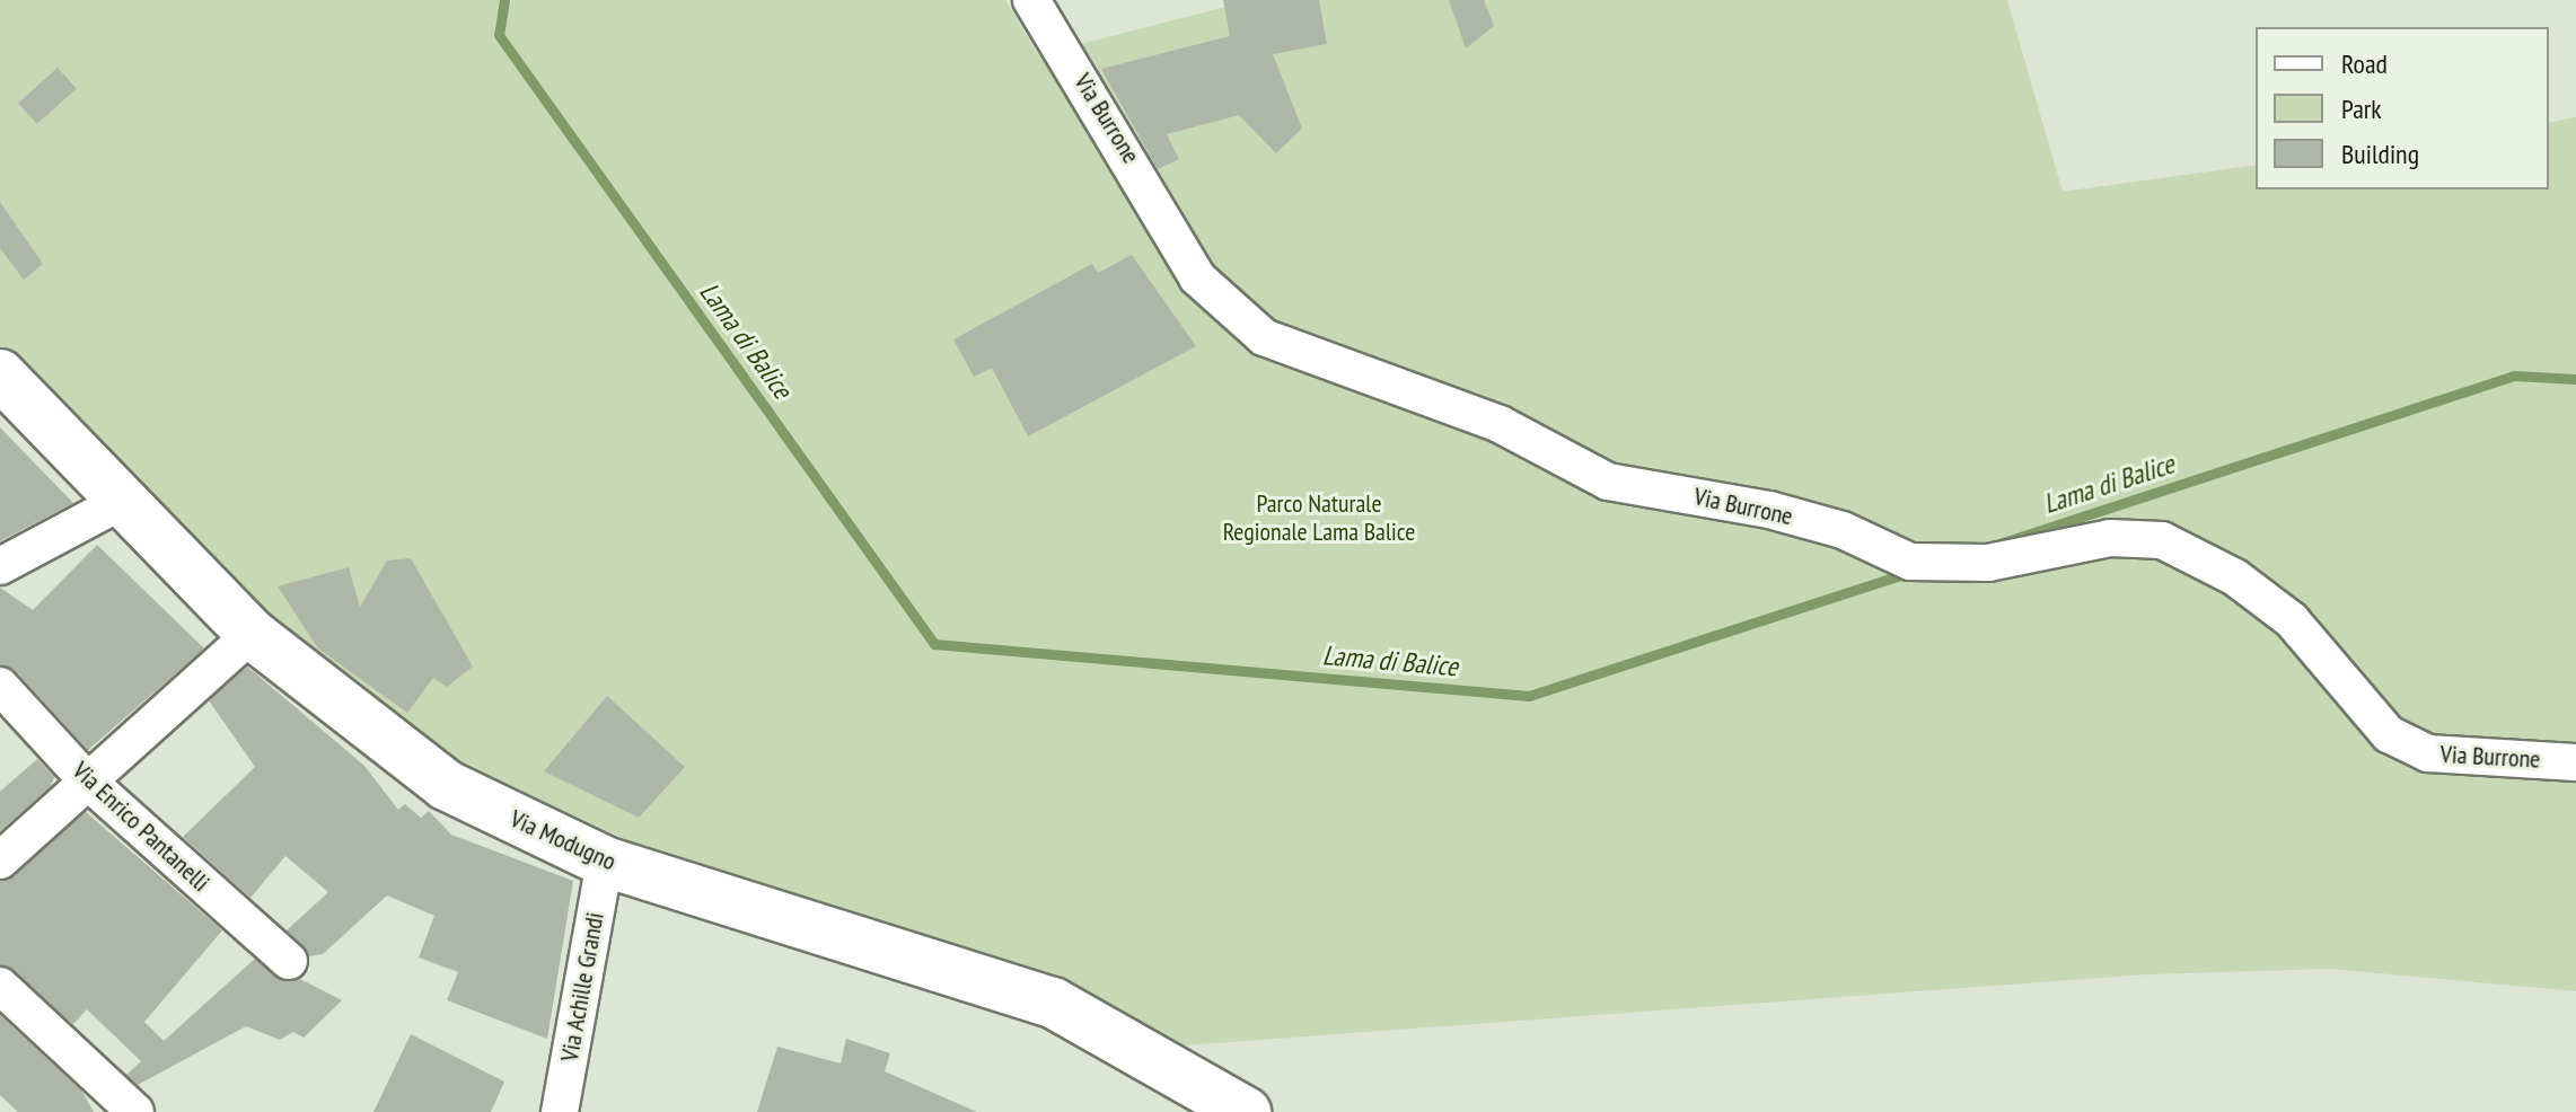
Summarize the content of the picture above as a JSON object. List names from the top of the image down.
{
  "streets": {
    "street": [
      "Via Burrone",
      "Via Enrico Pantanelli",
      "Via Modugno",
      "Via Achille Grandi"
    ]
  },
  "crossings": [
    ["Via Modugno", "Via Achille Grandi"]
  ],
  "water": ["Lama di Balice"],
  "parks": ["Parco Naturale Regionale Lama Balice"],
  "legend": ["Road", "Park", "Building"]
}
